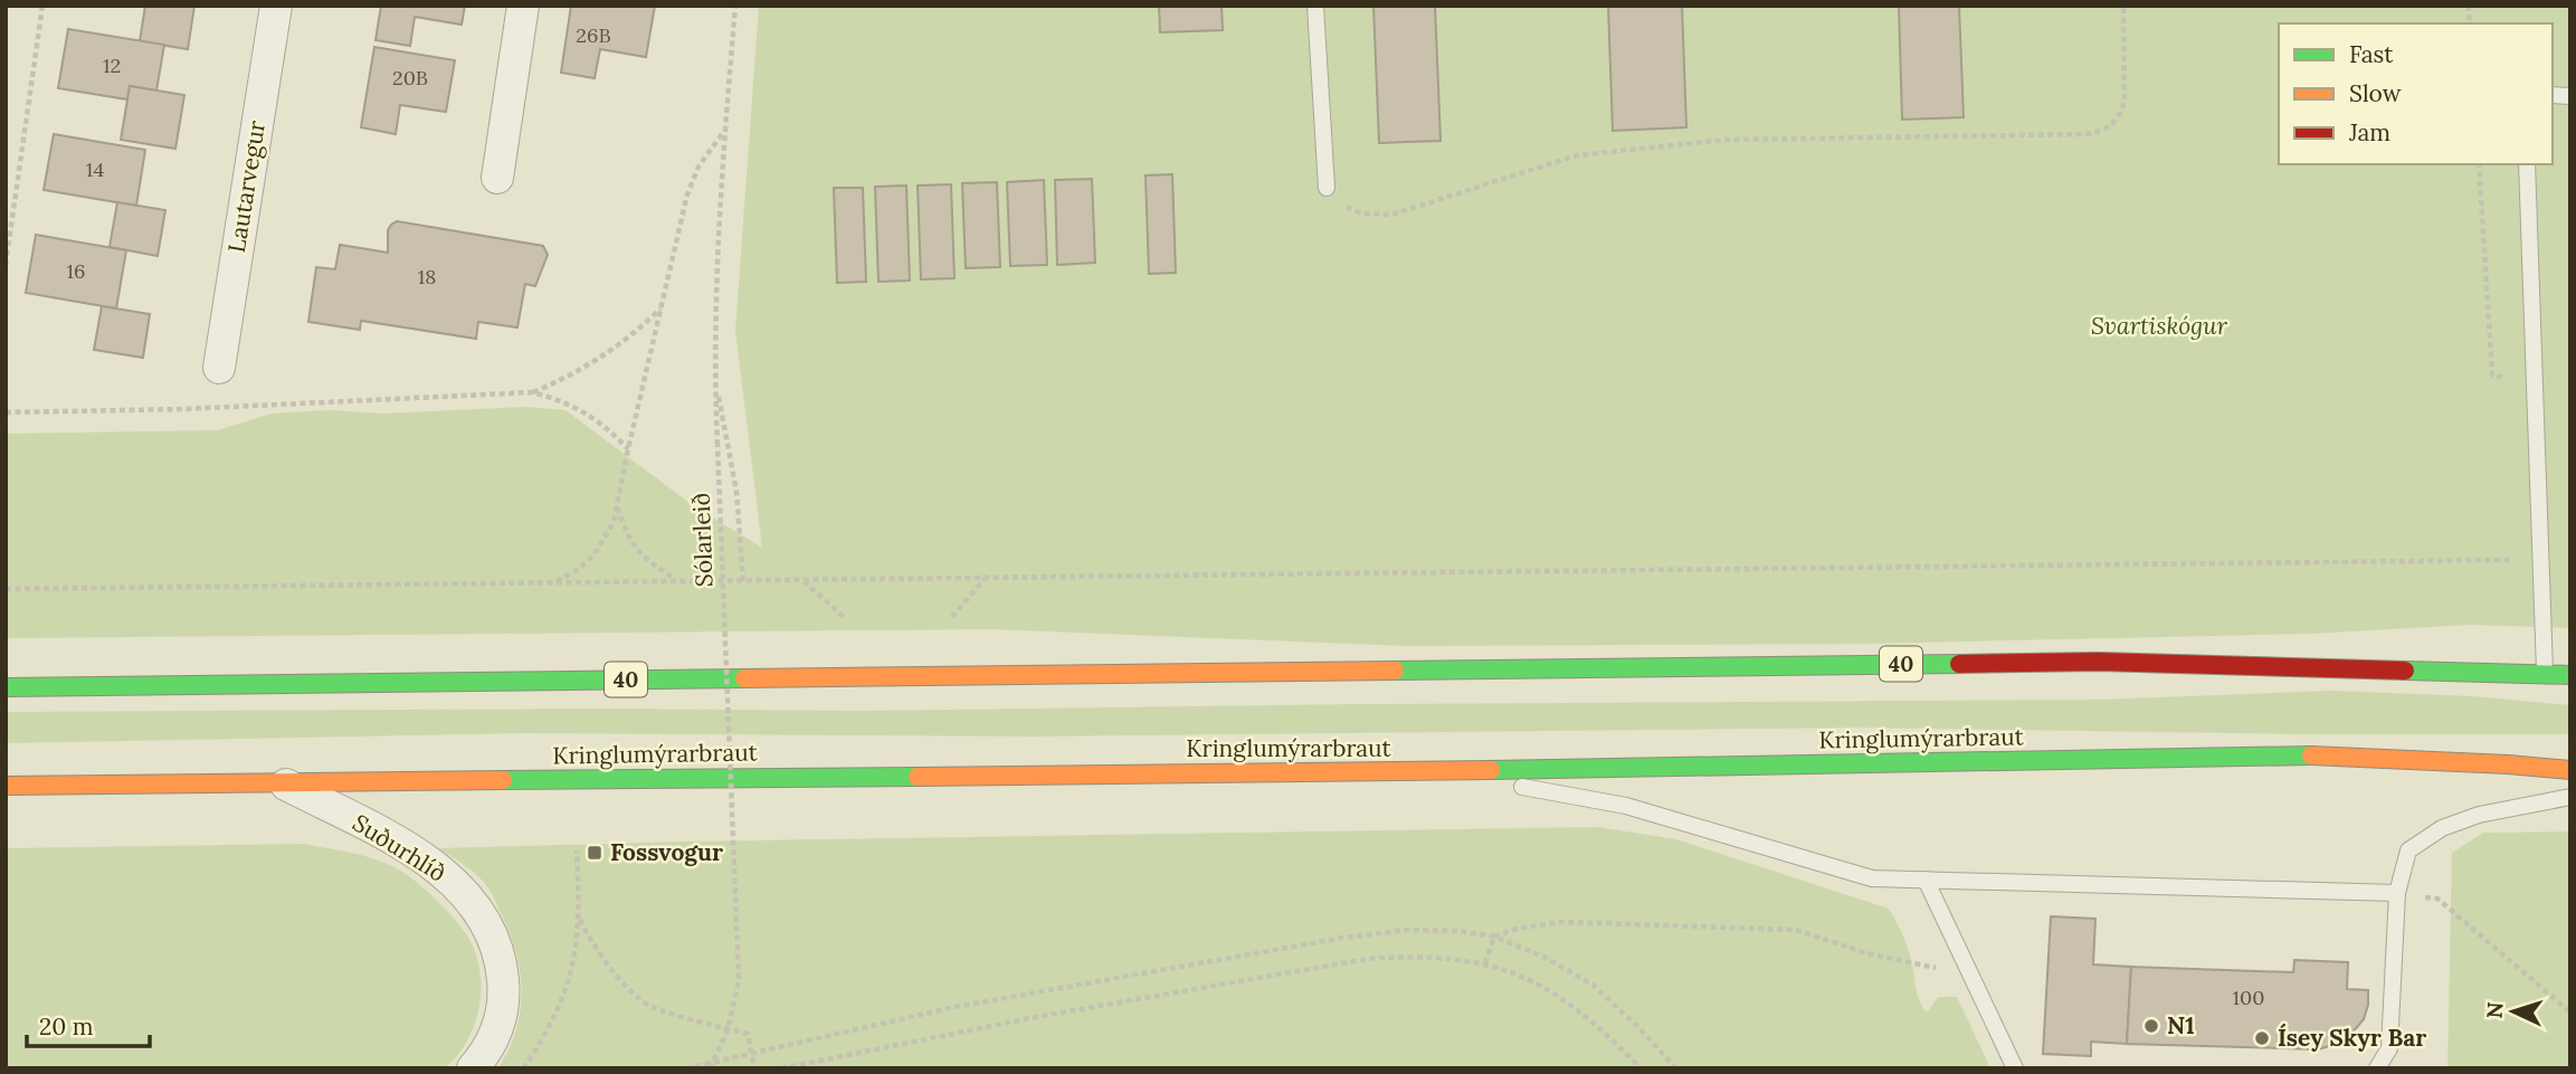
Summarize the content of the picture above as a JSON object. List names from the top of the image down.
{
  "streets": {
    "main road": ["40", "Kringlumýrarbraut"],
    "street": ["Lautarvegur", "Suðurhlíð"],
    "path": ["Sólarleið"]
  },
  "crossings": [
    ["Kringlumýrarbraut", "Suðurhlíð"]
  ],
  "parks": ["Svartiskógur"],
  "places": {
    "transit": ["Fossvogur"],
    "other": ["N1", "Ísey Skyr Bar"]
  },
  "house_numbers": [
    "26B",
    "12",
    "20B",
    "14",
    "16",
    "18",
    "100"
  ],
  "legend": ["Fast", "Slow", "Jam"],
  "scale_bar": "20 m",
  "north": "left"
}
